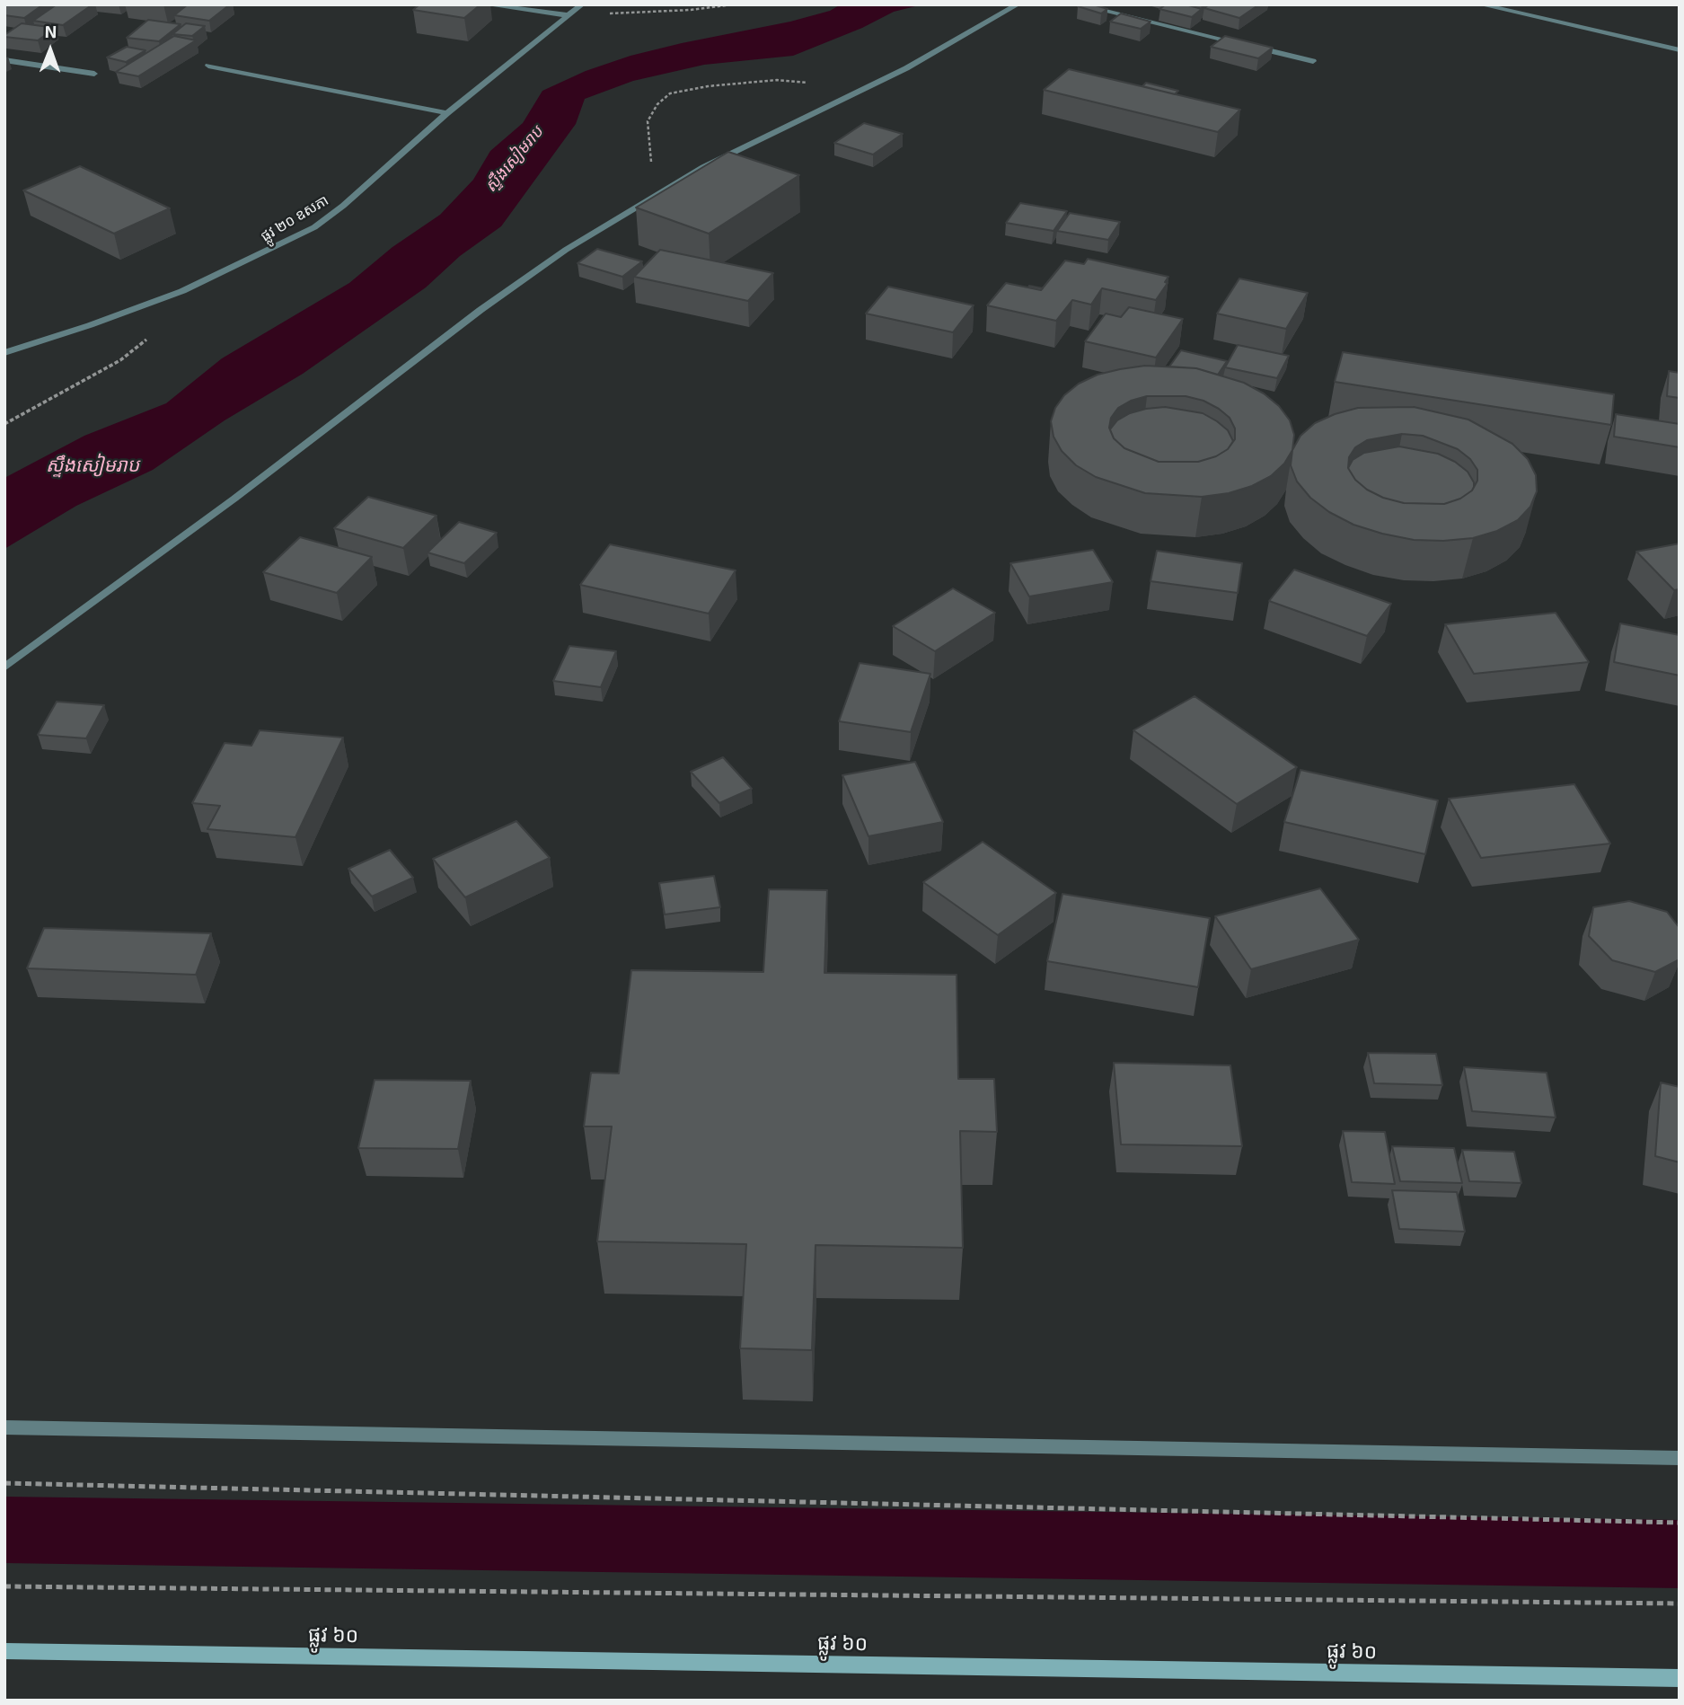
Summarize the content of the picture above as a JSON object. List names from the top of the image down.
{
  "streets": {
    "main road": ["ផ្លូវ ៦០"],
    "street": ["ផ្លូវ ២០ ឧសភា"]
  },
  "water": ["ស្ទឹងសៀមរាប"],
  "north": "top"
}
